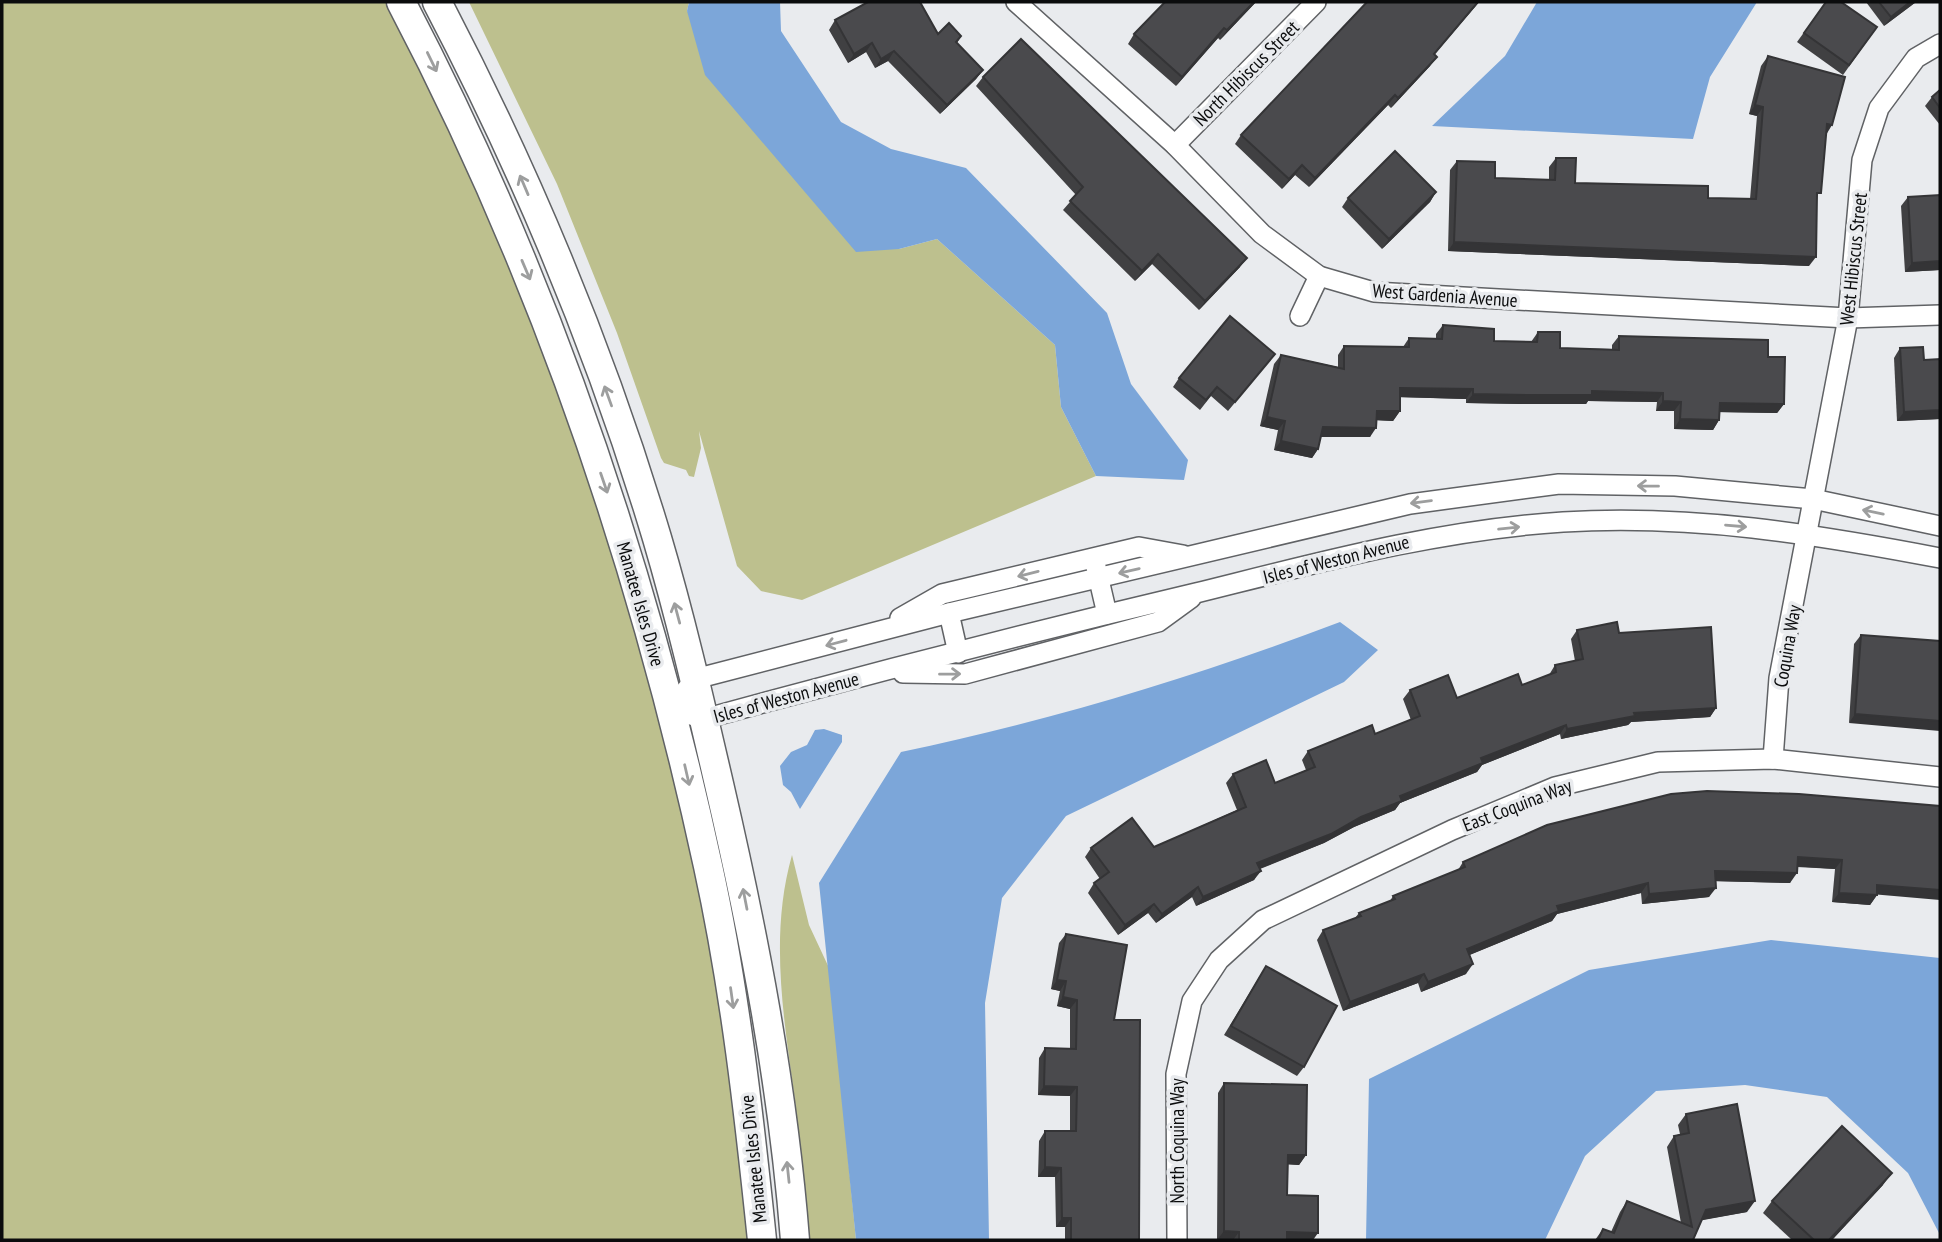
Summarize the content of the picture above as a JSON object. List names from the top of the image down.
{
  "streets": {
    "street": [
      "North Hibiscus Street",
      "West Hibiscus Street",
      "West Gardenia Avenue",
      "Isles of Weston Avenue",
      "Manatee Isles Drive",
      "Coquina Way",
      "East Coquina Way",
      "North Coquina Way"
    ]
  },
  "crossings": [
    ["North Hibiscus Street", "West Gardenia Avenue"],
    ["West Hibiscus Street", "West Gardenia Avenue"],
    ["West Hibiscus Street", "Isles of Weston Avenue"],
    ["West Hibiscus Street", "Coquina Way"],
    ["Isles of Weston Avenue", "Manatee Isles Drive"],
    ["Isles of Weston Avenue", "Coquina Way"],
    ["Coquina Way", "East Coquina Way"],
    ["East Coquina Way", "North Coquina Way"]
  ]
}
